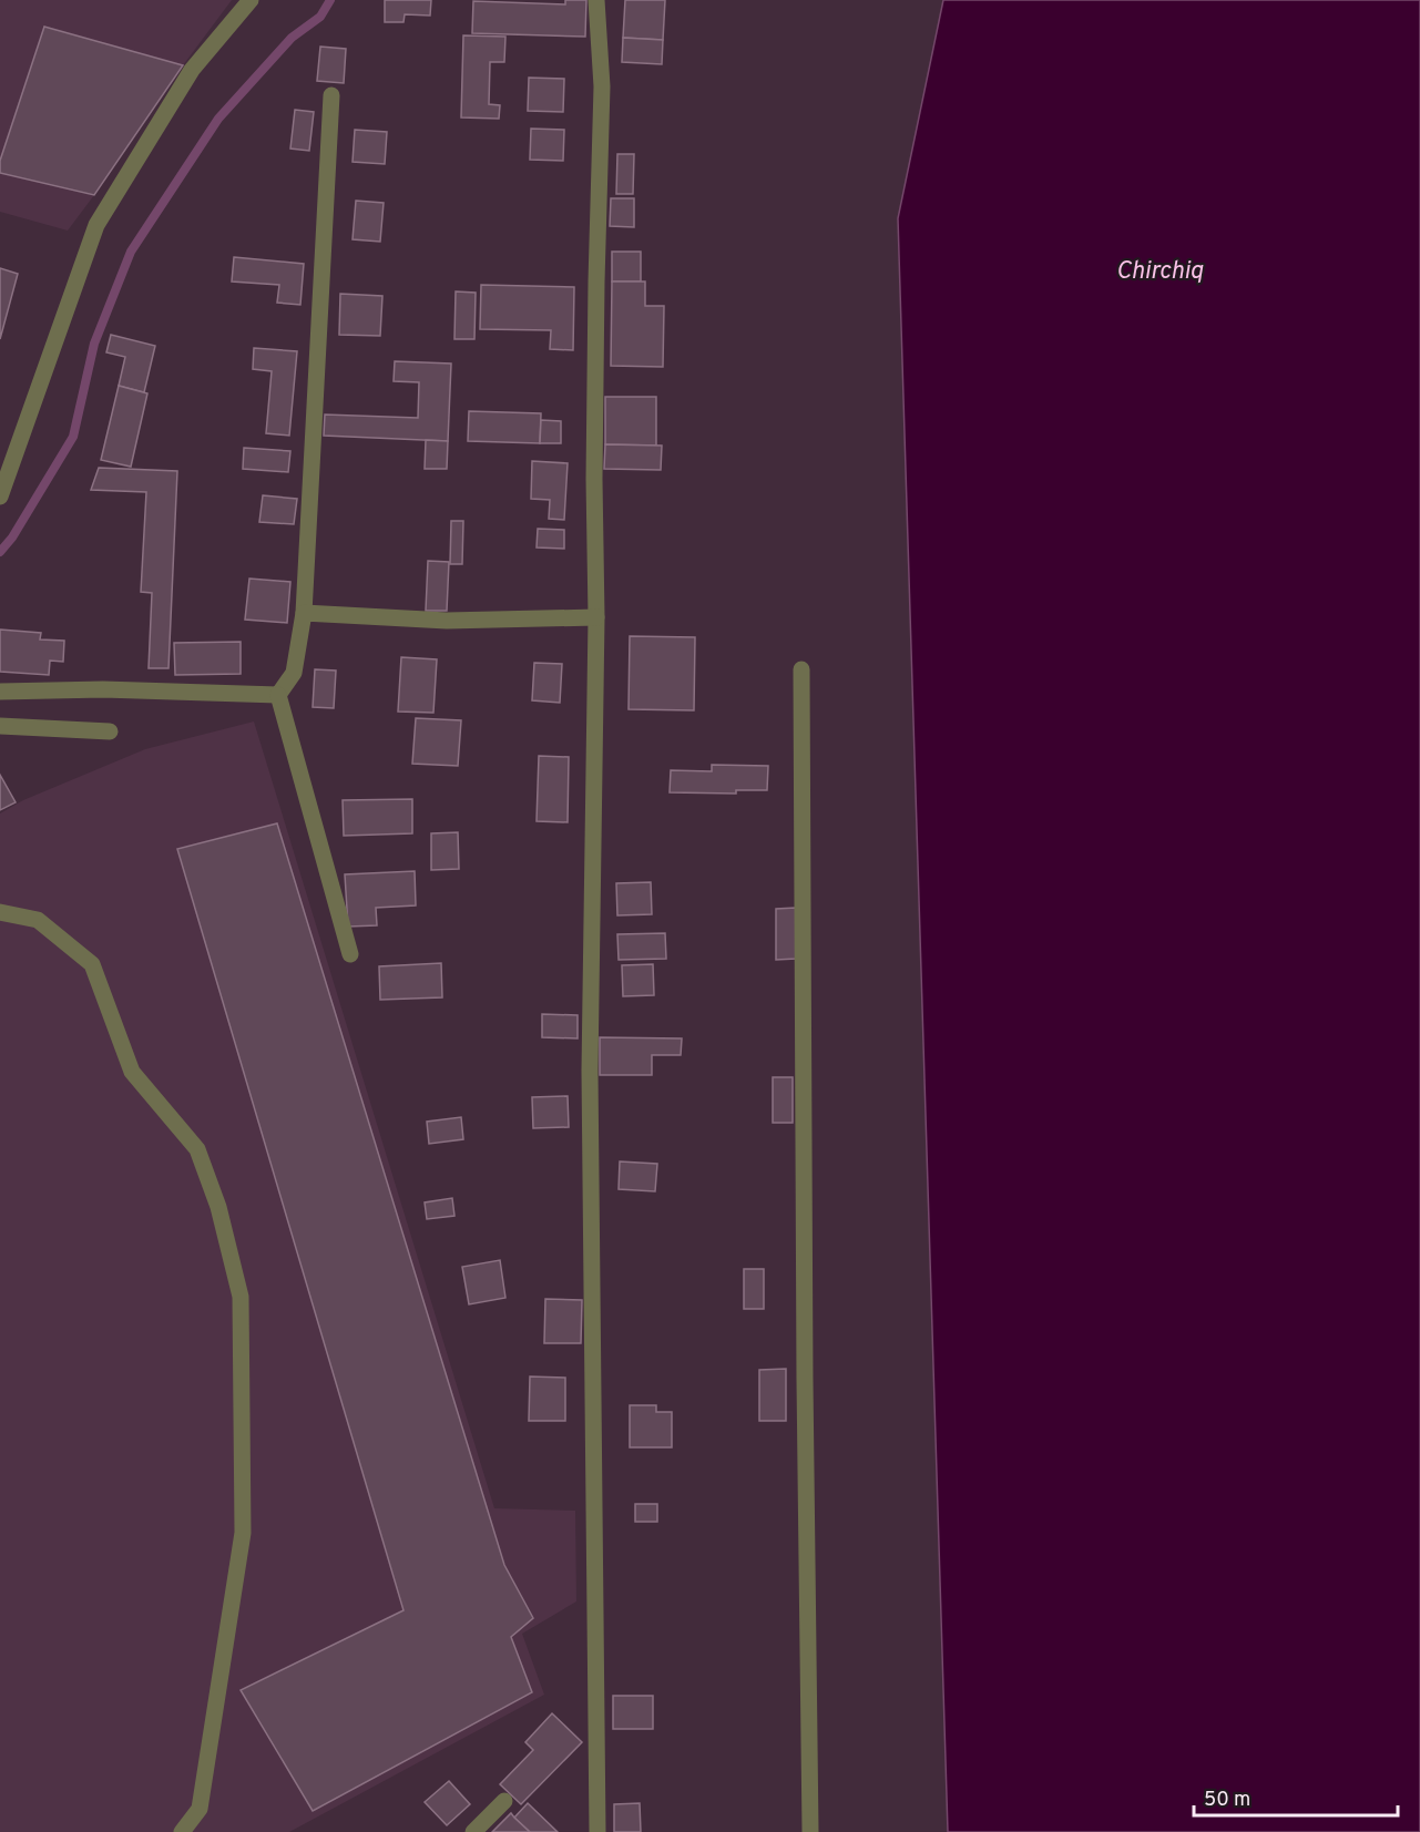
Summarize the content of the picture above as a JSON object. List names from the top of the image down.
{
  "water": ["Chirchiq"],
  "scale_bar": "50 m"
}
